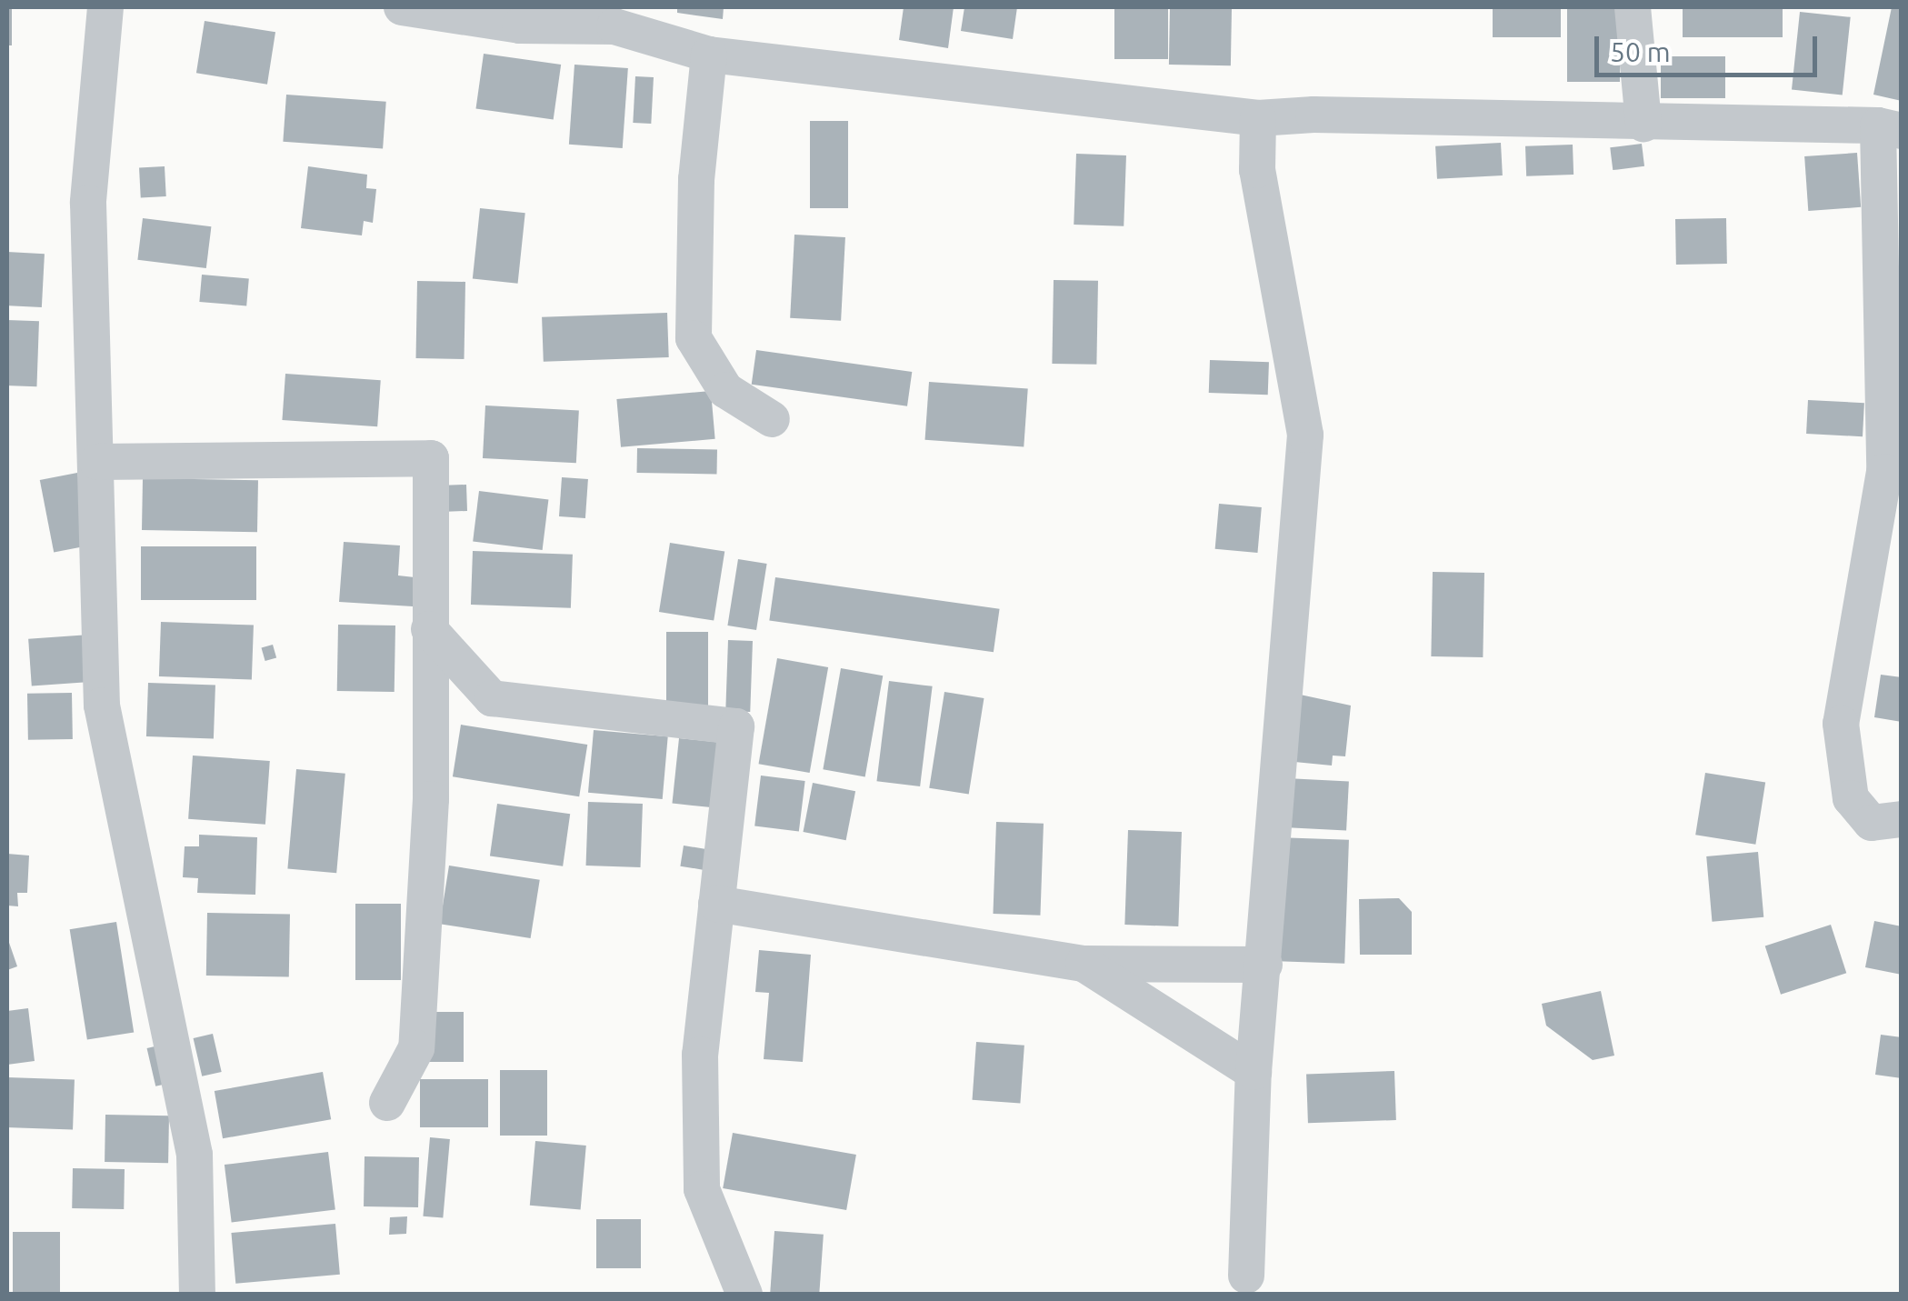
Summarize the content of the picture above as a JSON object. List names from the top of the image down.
{
  "scale_bar": "50 m"
}
